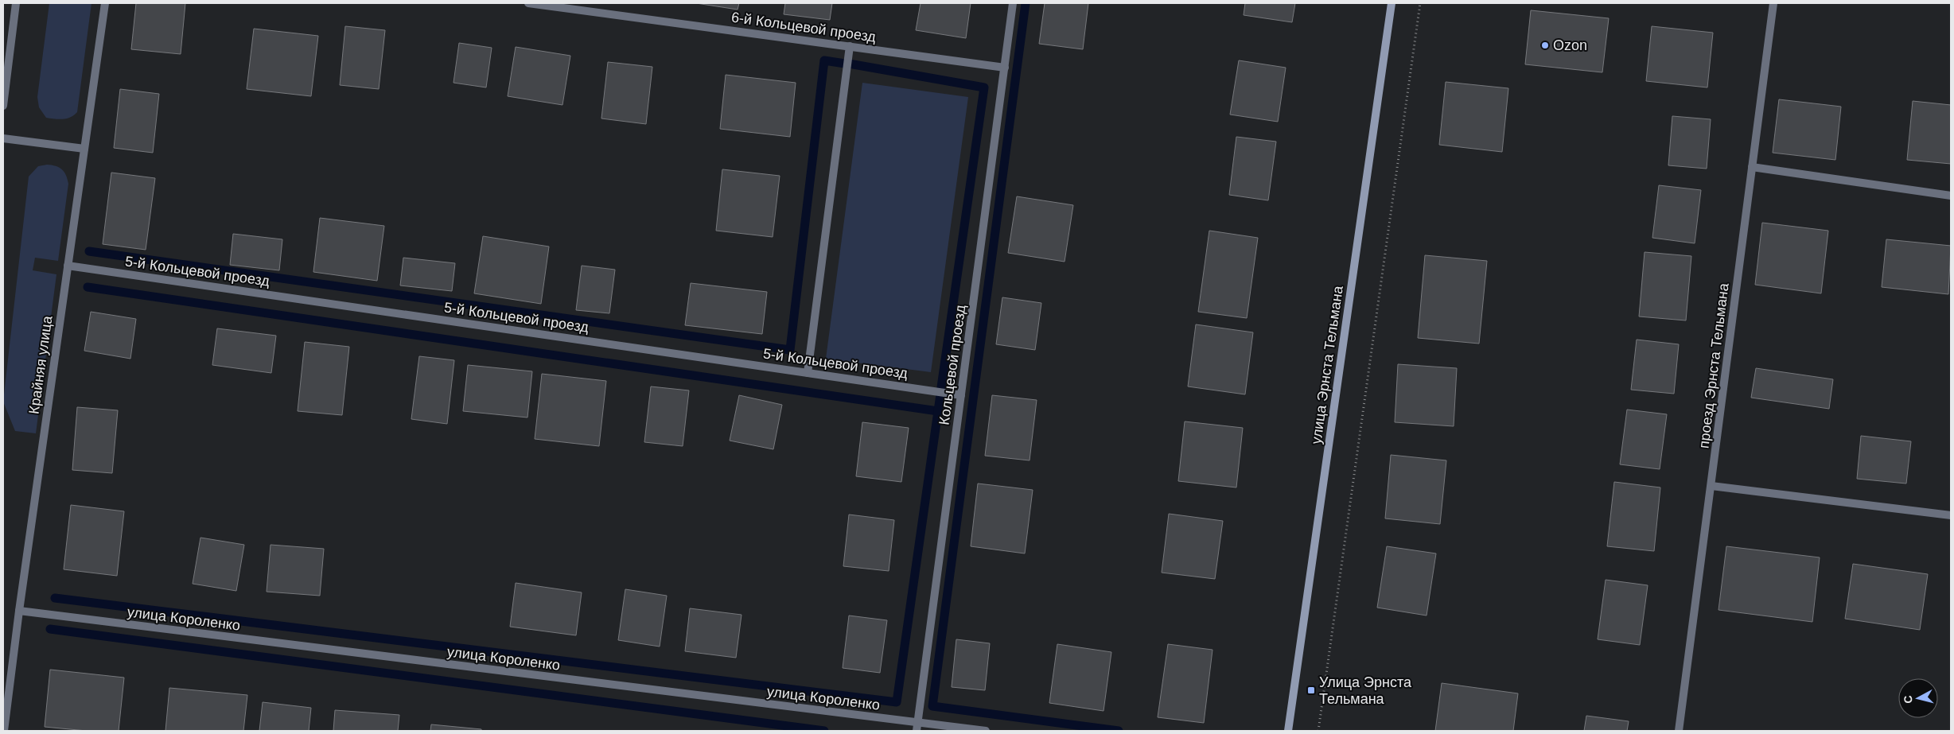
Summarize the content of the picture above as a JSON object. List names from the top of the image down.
{
  "streets": {
    "main road": ["улица Эрнста Тельмана"],
    "street": [
      "6-й Кольцевой проезд",
      "5-й Кольцевой проезд",
      "Крайняя улица",
      "Кольцевой проезд",
      "проезд Эрнста Тельмана",
      "улица Короленко"
    ]
  },
  "crossings": [
    ["6-й Кольцевой проезд", "Кольцевой проезд"],
    ["5-й Кольцевой проезд", "Крайняя улица"],
    ["5-й Кольцевой проезд", "Кольцевой проезд"],
    ["Крайняя улица", "улица Короленко"],
    ["Кольцевой проезд", "улица Короленко"]
  ],
  "places": {
    "other": ["Ozon"],
    "transit": ["Улица Эрнста Тельмана"]
  },
  "north": "left"
}
